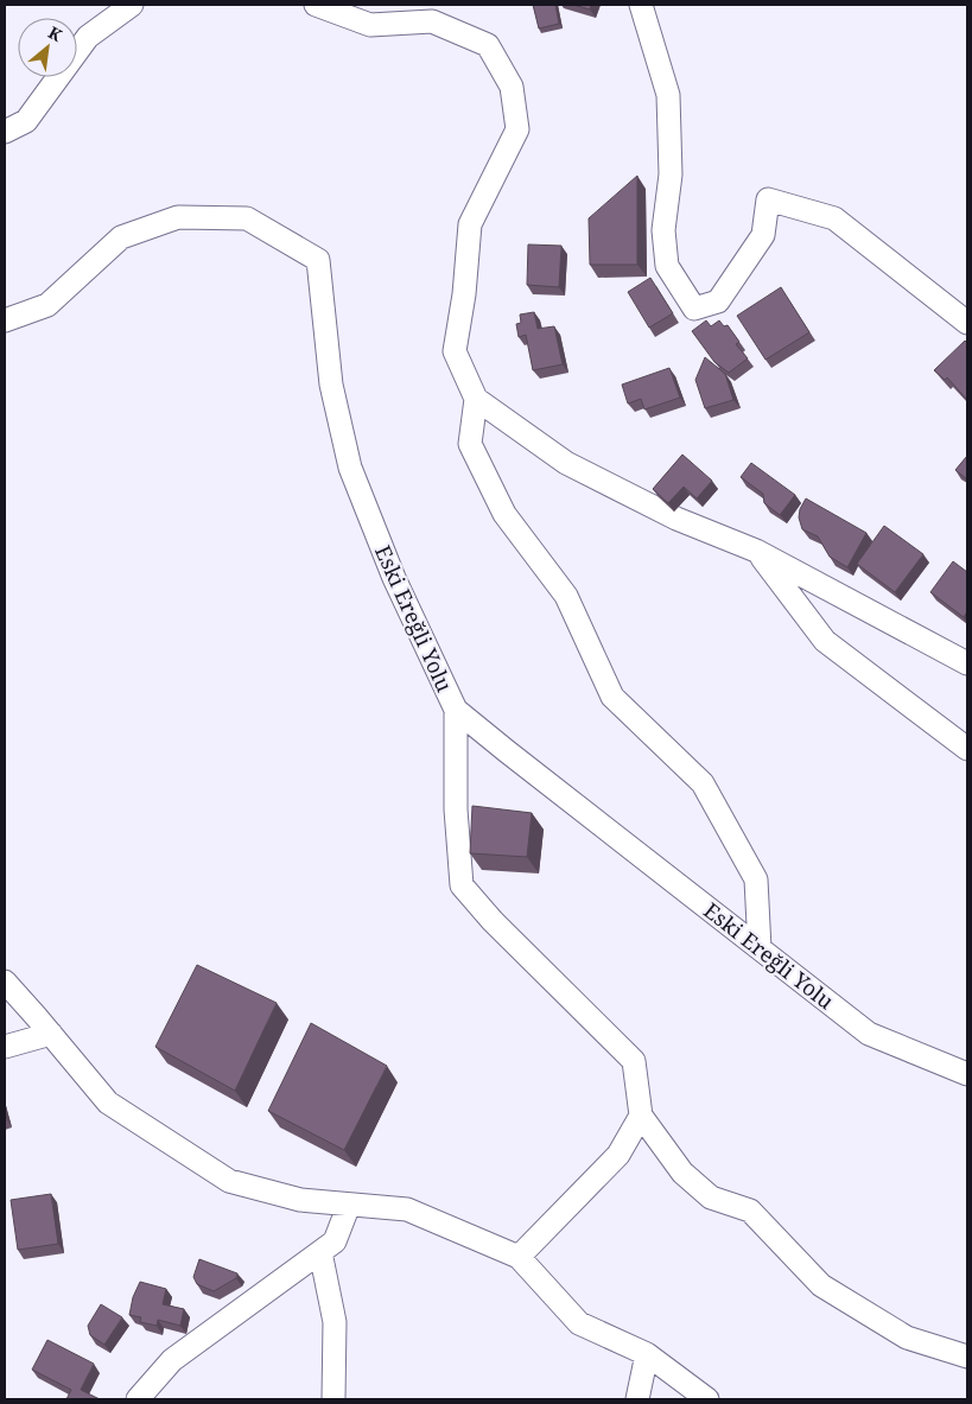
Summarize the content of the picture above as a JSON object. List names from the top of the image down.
{
  "streets": {
    "street": ["Eski Ereğli Yolu"]
  },
  "north": "top right"
}
